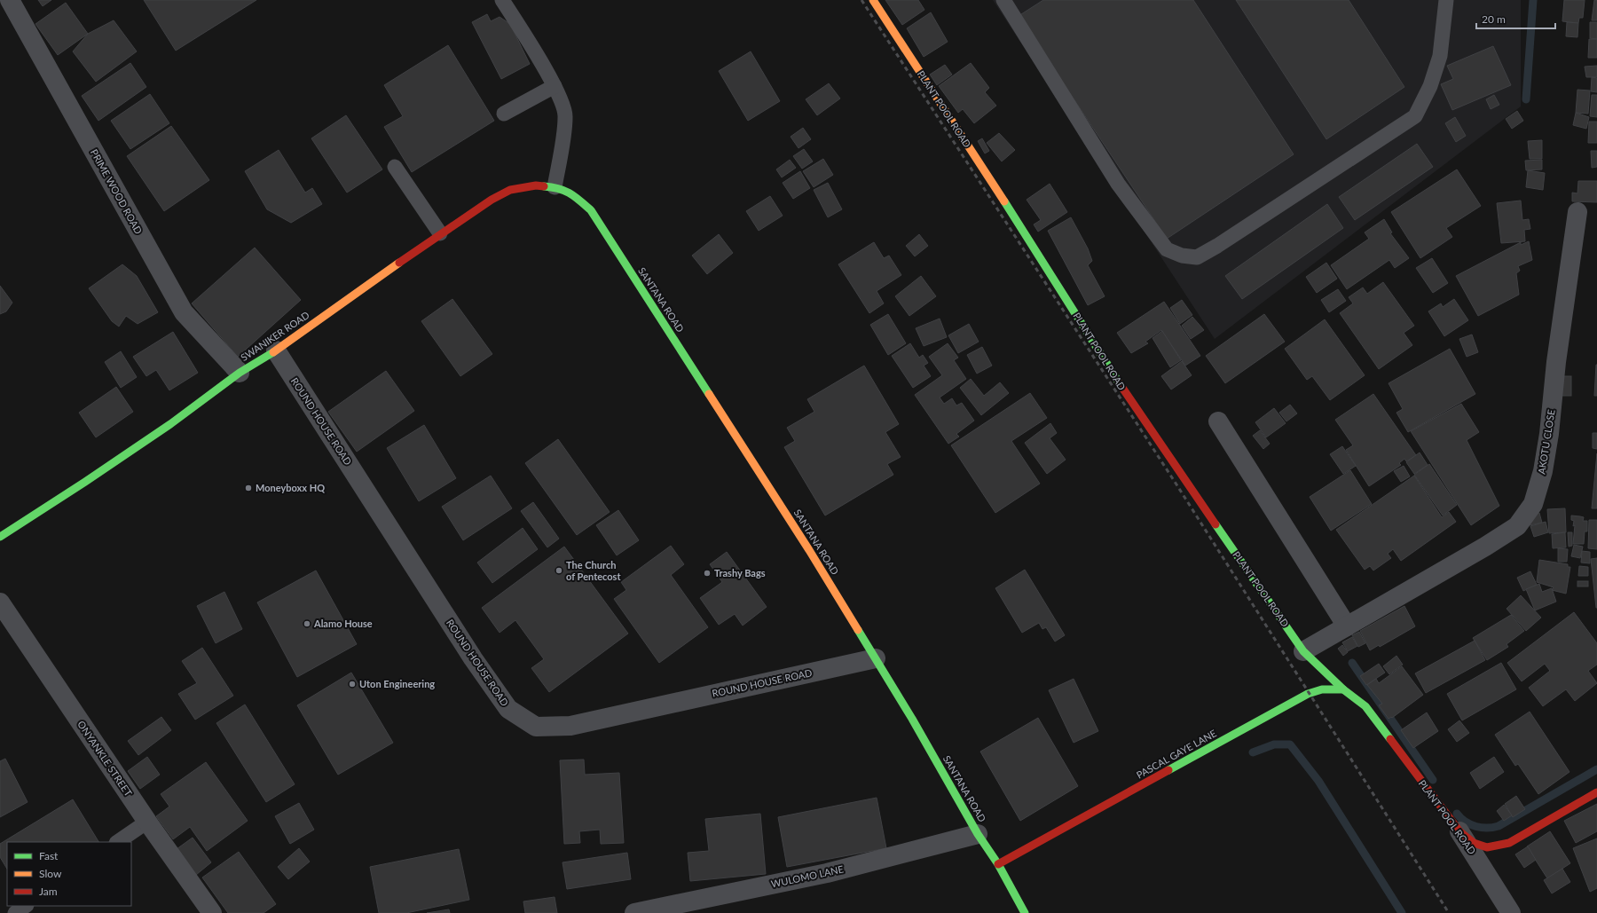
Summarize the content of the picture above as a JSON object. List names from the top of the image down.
{
  "streets": {
    "street": [
      "PLANT POOL ROAD",
      "PRIME WOOD ROAD",
      "SANTANA ROAD",
      "SWANIKER ROAD",
      "ROUND HOUSE ROAD",
      "AKOTU CLOSE",
      "PASCAL GAYE LANE",
      "ONYANKLE STREET",
      "WULOMO LANE"
    ]
  },
  "crossings": [
    ["PLANT POOL ROAD", "AKOTU CLOSE"],
    ["PLANT POOL ROAD", "PASCAL GAYE LANE"],
    ["PRIME WOOD ROAD", "SWANIKER ROAD"],
    ["SANTANA ROAD", "SWANIKER ROAD"],
    ["SANTANA ROAD", "ROUND HOUSE ROAD"],
    ["SANTANA ROAD", "PASCAL GAYE LANE"],
    ["SANTANA ROAD", "WULOMO LANE"],
    ["SWANIKER ROAD", "ROUND HOUSE ROAD"]
  ],
  "places": [
    "Moneyboxx HQ",
    "The Church of Pentecost",
    "Trashy Bags",
    "Alamo House",
    "Uton Engineering"
  ],
  "legend": ["Fast", "Slow", "Jam"],
  "scale_bar": "20 m"
}
